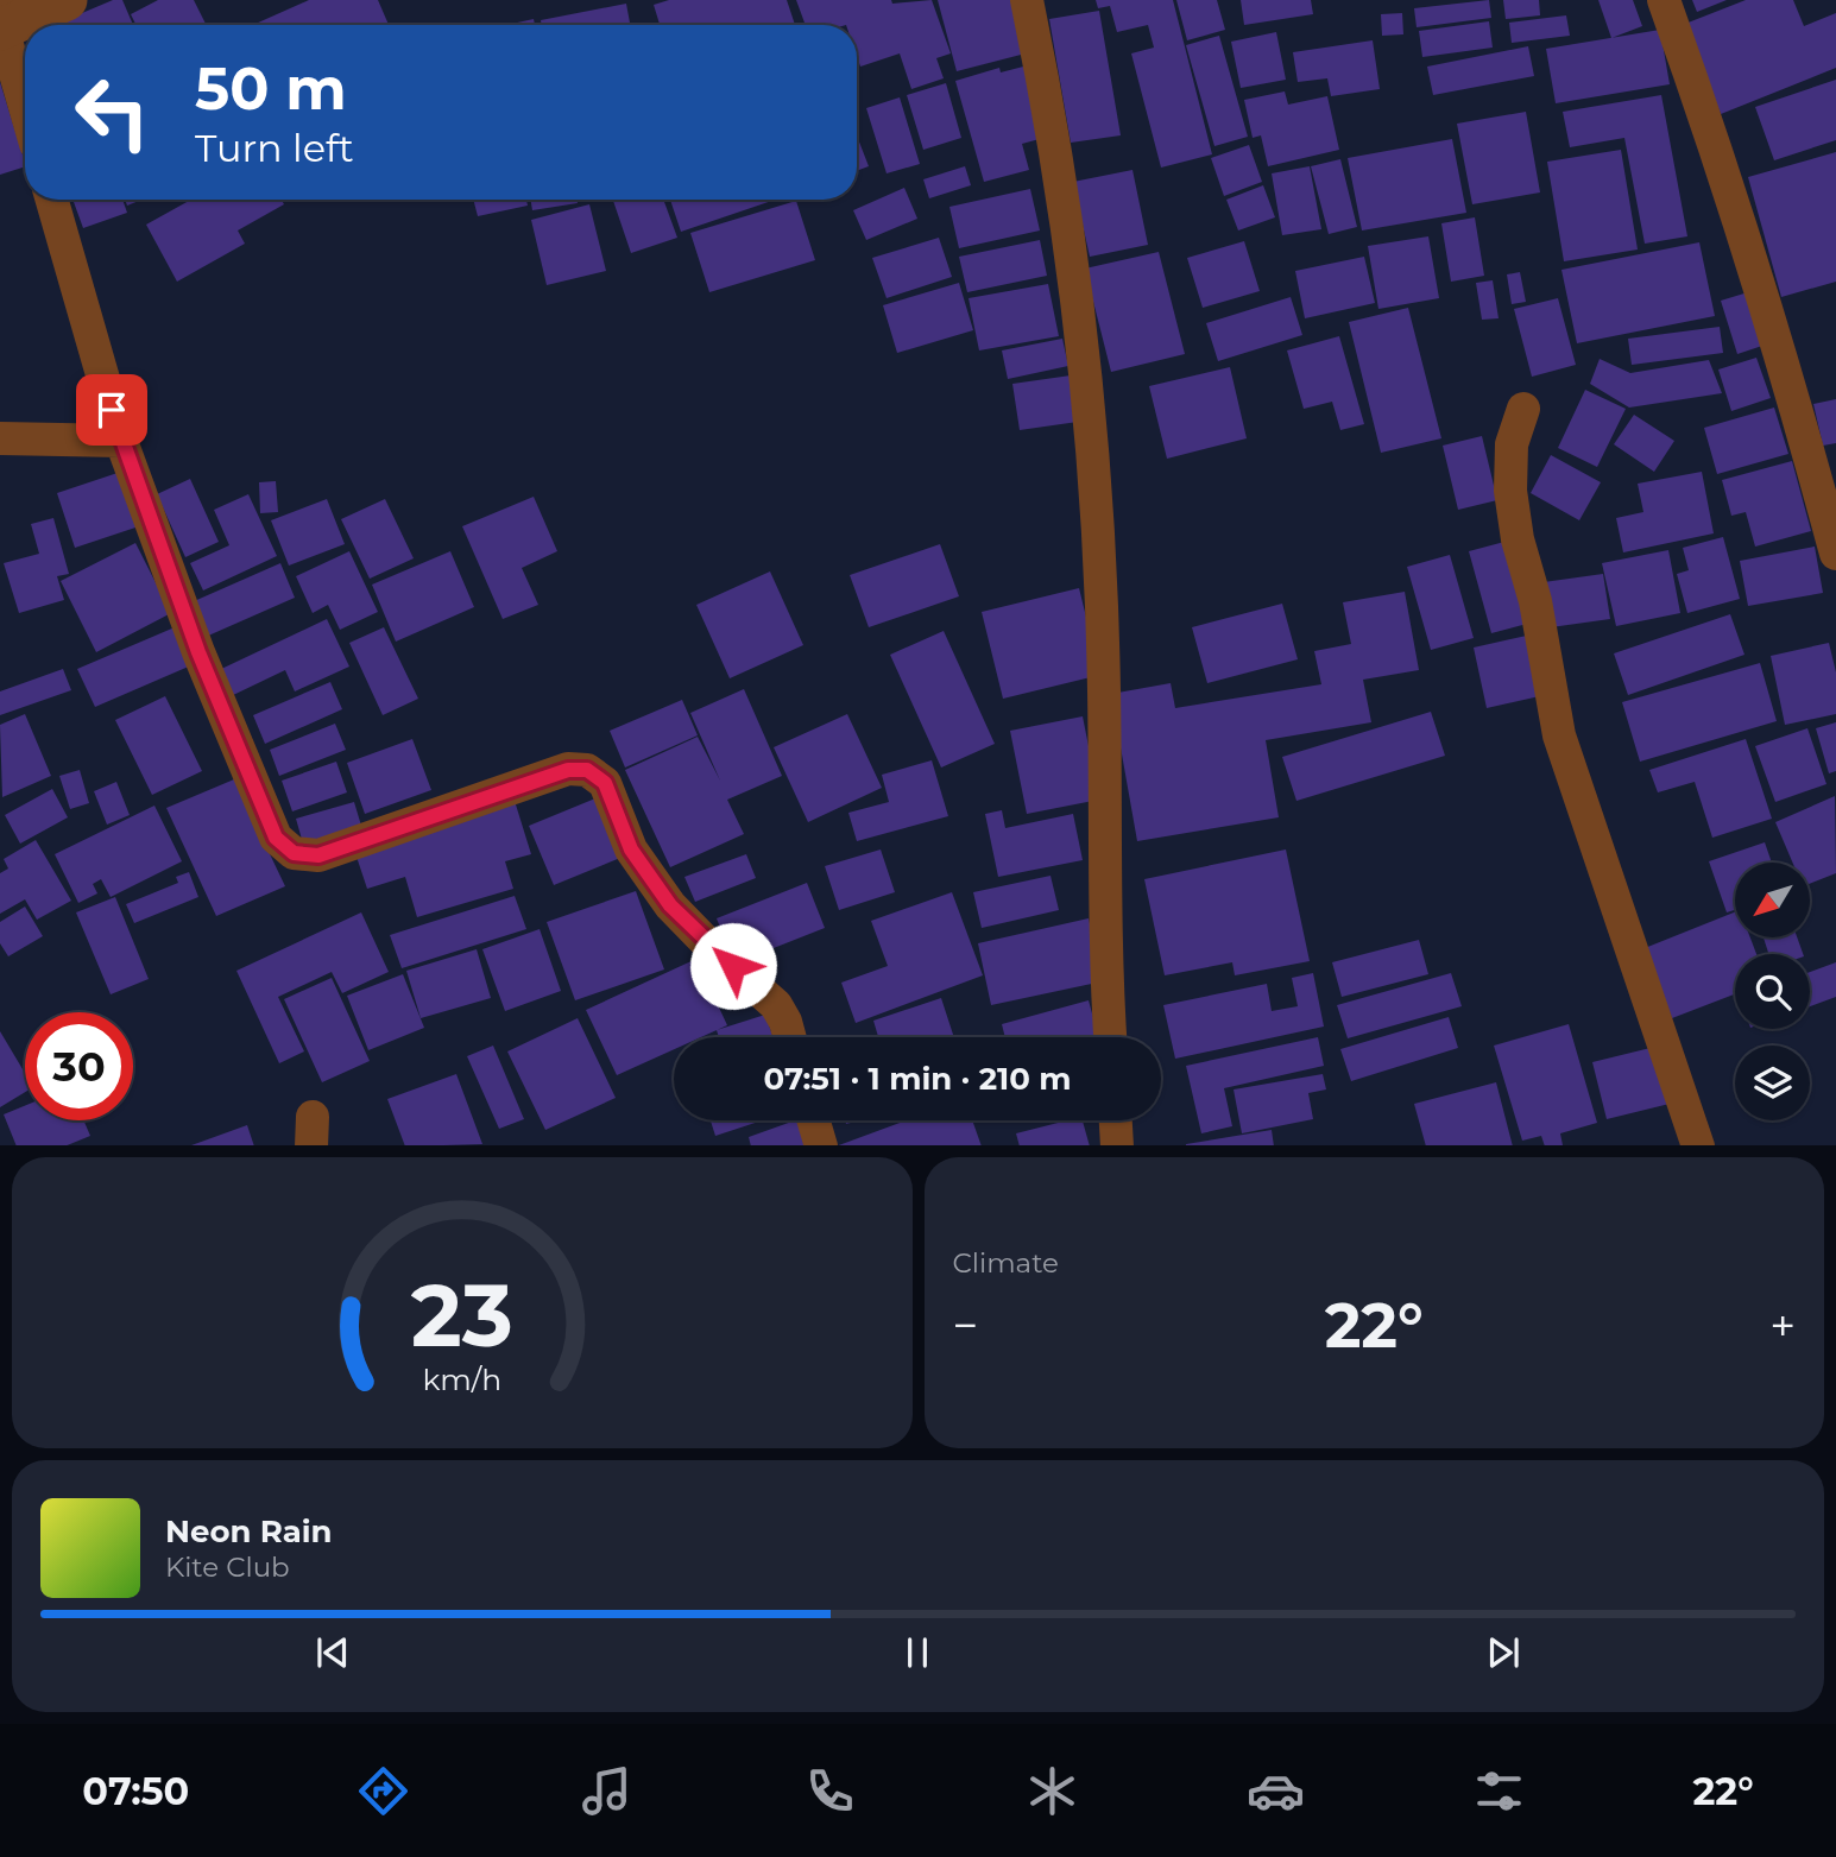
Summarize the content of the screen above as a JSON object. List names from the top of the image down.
{
  "north": "bottom left",
  "page": {
    "turn": ["50 m", "Turn left"],
    "limit": "30",
    "trip": "07:51 · 1 min · 210 m",
    "tile": "Climate",
    "heat": ["−", "22°", "+"],
    "song": ["Neon Rain", "Kite Club"],
    "tabs": ["07:50", "22°"],
    "gauge": ["23", "km/h"]
  }
}
